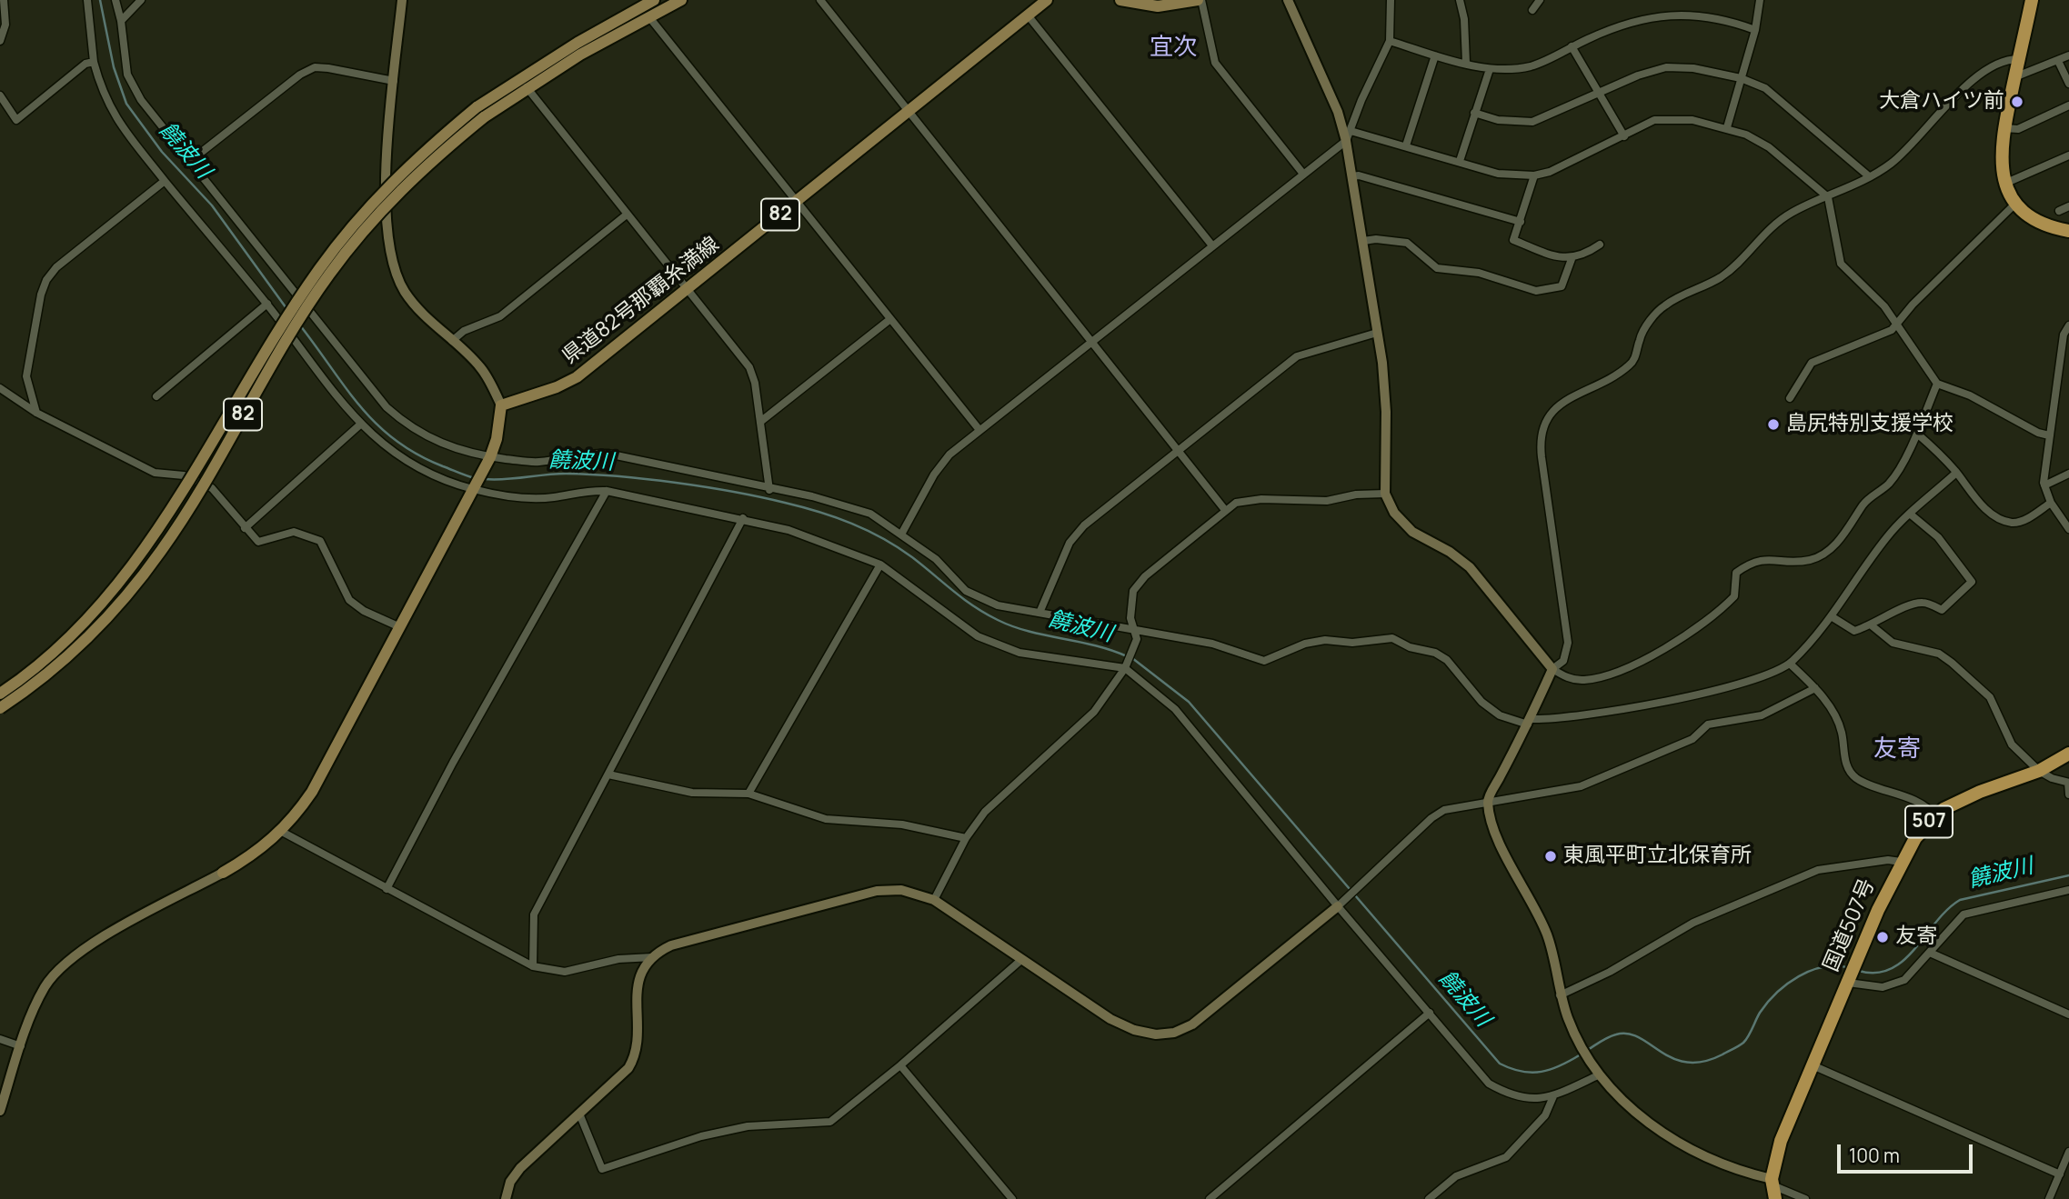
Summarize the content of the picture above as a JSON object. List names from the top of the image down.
{
  "streets": {
    "highway": ["507", "国道507号"],
    "main road": ["82", "県道82号那覇糸満線"]
  },
  "districts": ["宜次", "友寄"],
  "water": ["饒波川"],
  "places": [
    "大倉ハイツ前",
    "島尻特別支援学校",
    "東風平町立北保育所",
    "友寄"
  ],
  "scale_bar": "100 m"
}
